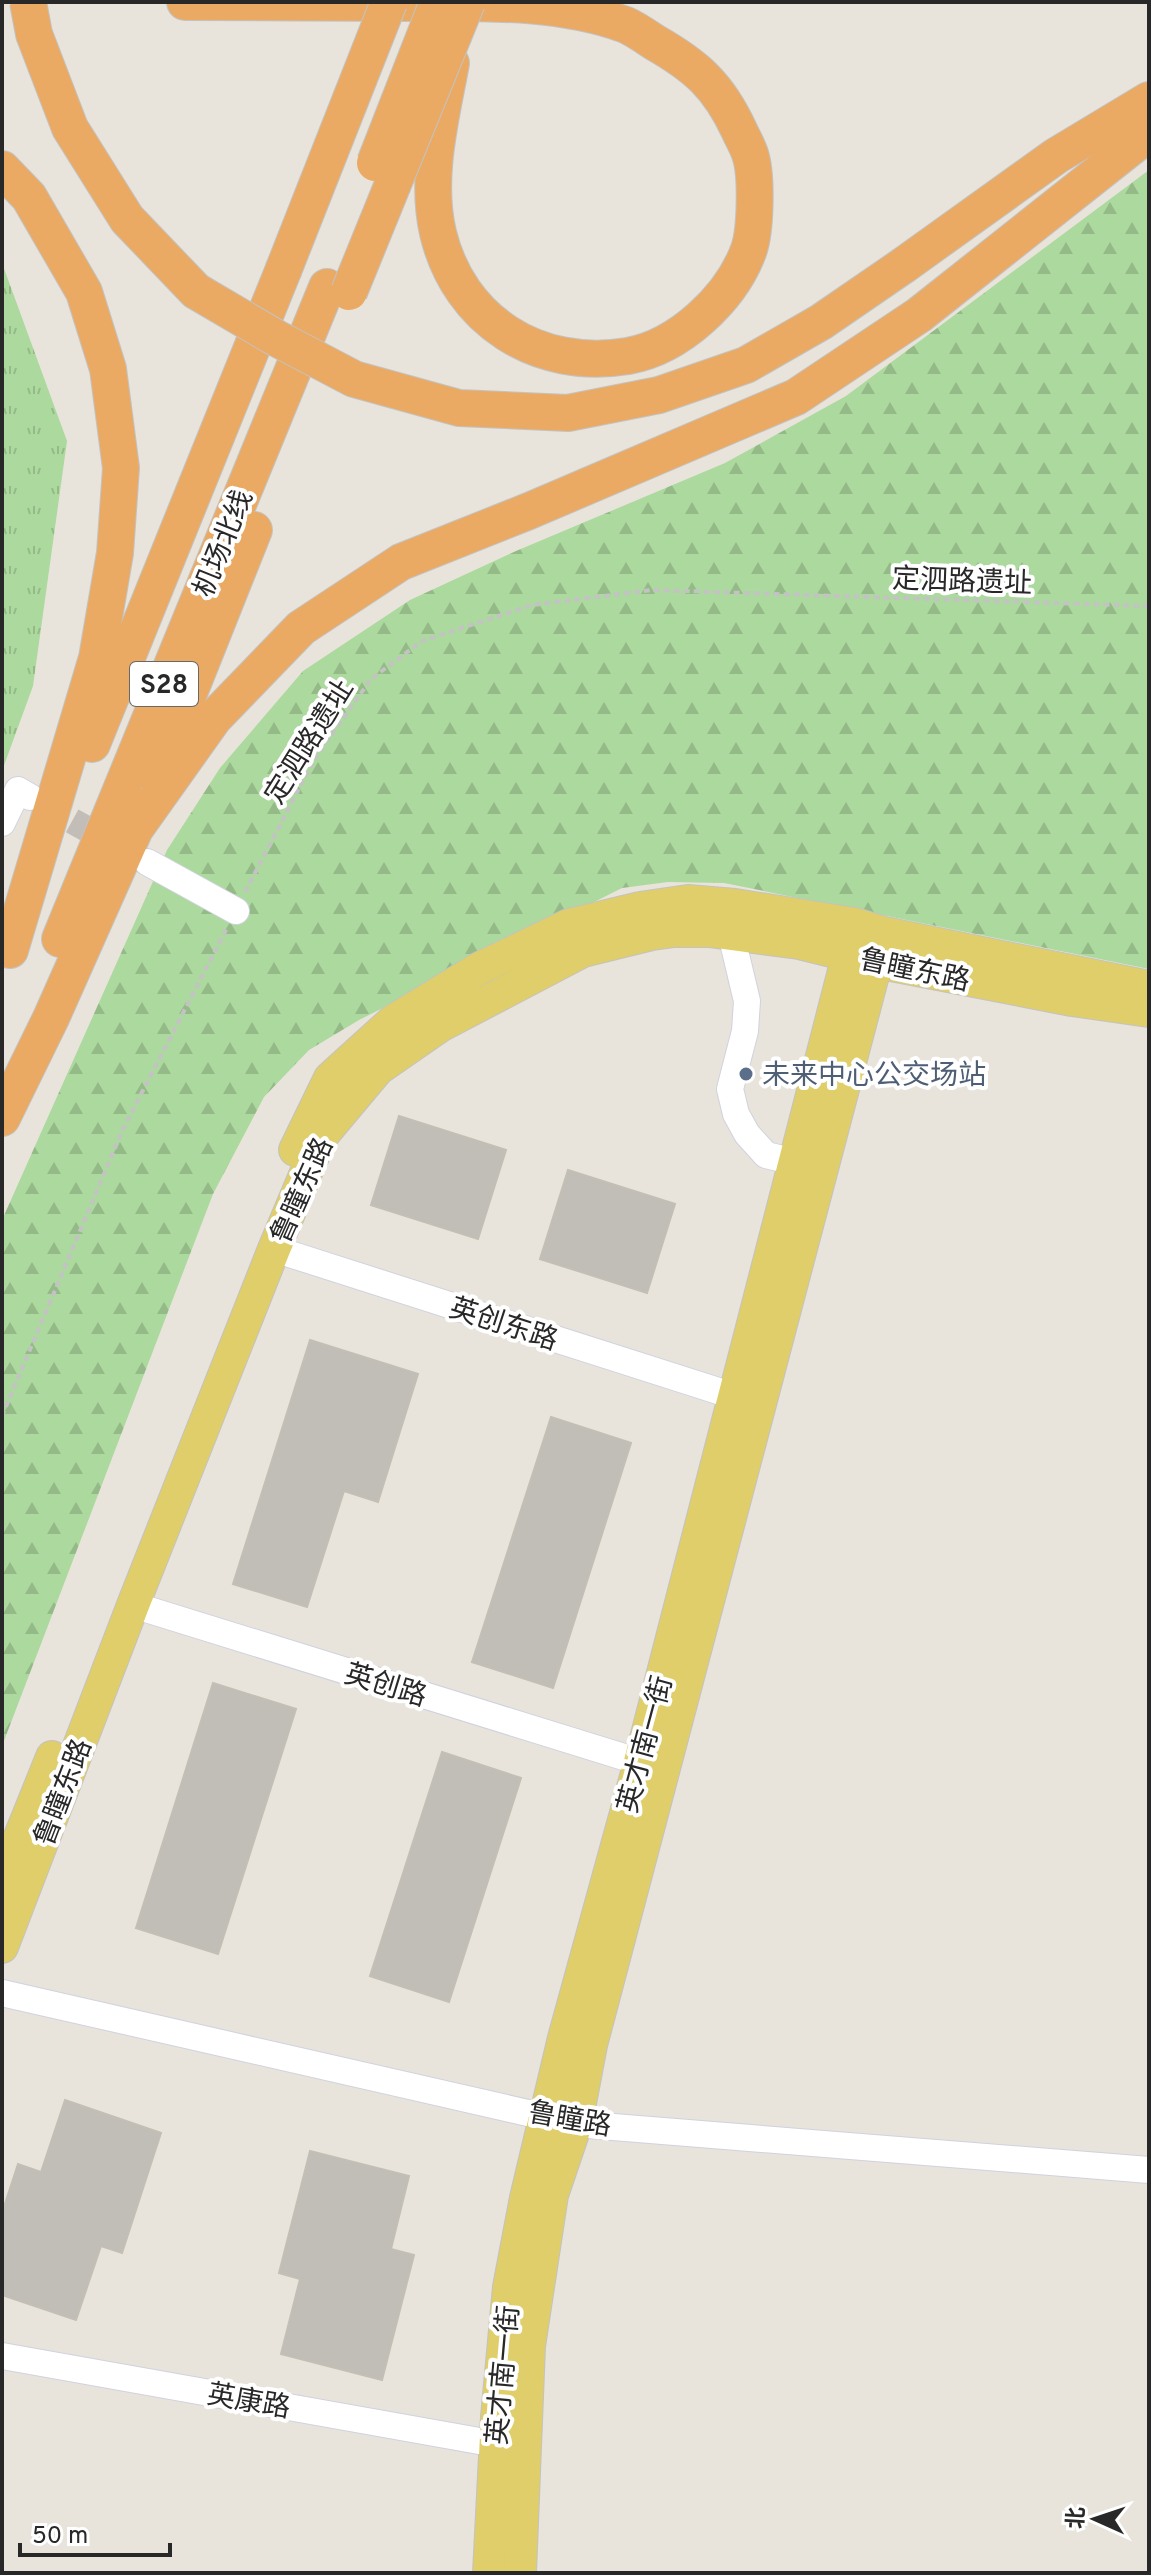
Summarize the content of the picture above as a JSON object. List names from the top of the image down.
{
  "streets": {
    "highway": ["机场北线", "S28"],
    "main road": ["鲁瞳东路", "英才南一街"],
    "street": [
      "英创东路",
      "英创路",
      "鲁瞳路",
      "英康路"
    ],
    "path": ["定泗路遗址"]
  },
  "crossings": [
    ["鲁瞳东路", "英创东路"],
    ["鲁瞳东路", "英创路"],
    ["鲁瞳东路", "英才南一街"],
    ["英创东路", "英才南一街"],
    ["英创路", "英才南一街"],
    ["英才南一街", "鲁瞳路"],
    ["英才南一街", "英康路"]
  ],
  "places": ["未来中心公交场站"],
  "scale_bar": "50 m",
  "north": "left"
}
